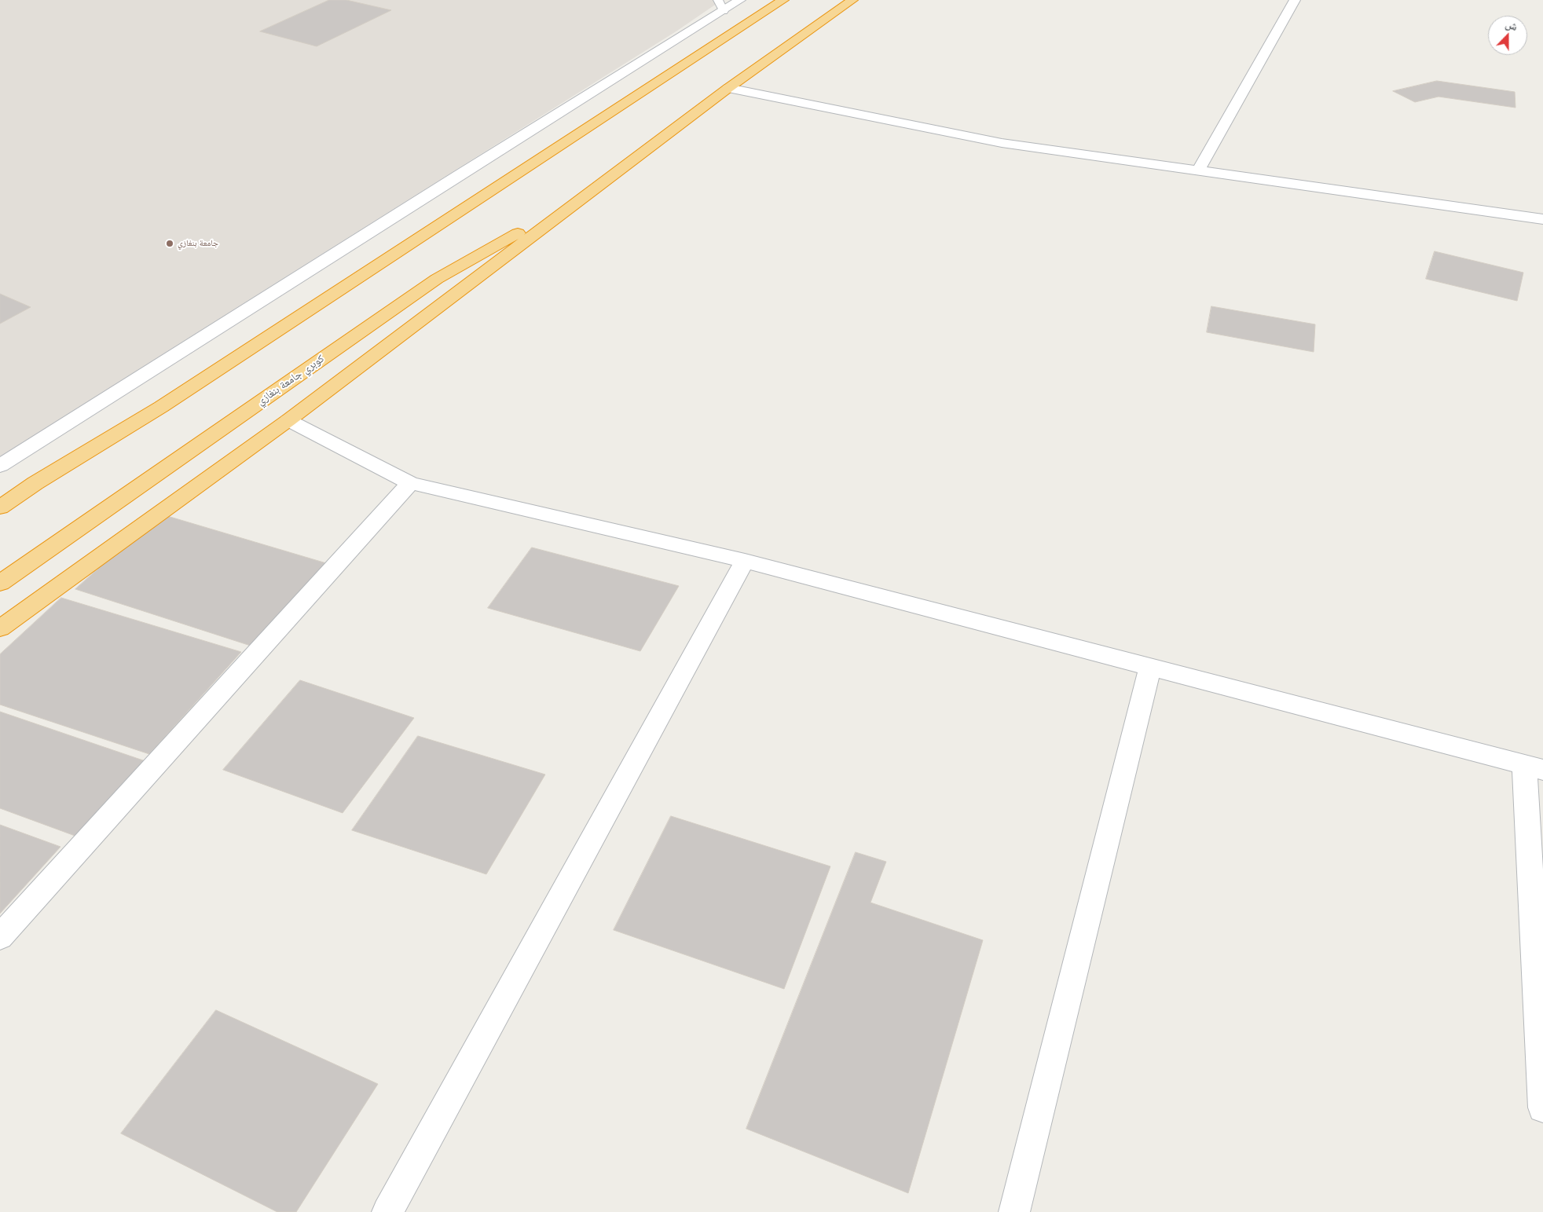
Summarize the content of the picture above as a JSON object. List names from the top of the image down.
{
  "streets": {
    "highway": ["كوبري جامعة بنغازي"]
  },
  "places": ["جامعة بنغازي"],
  "north": "top"
}
